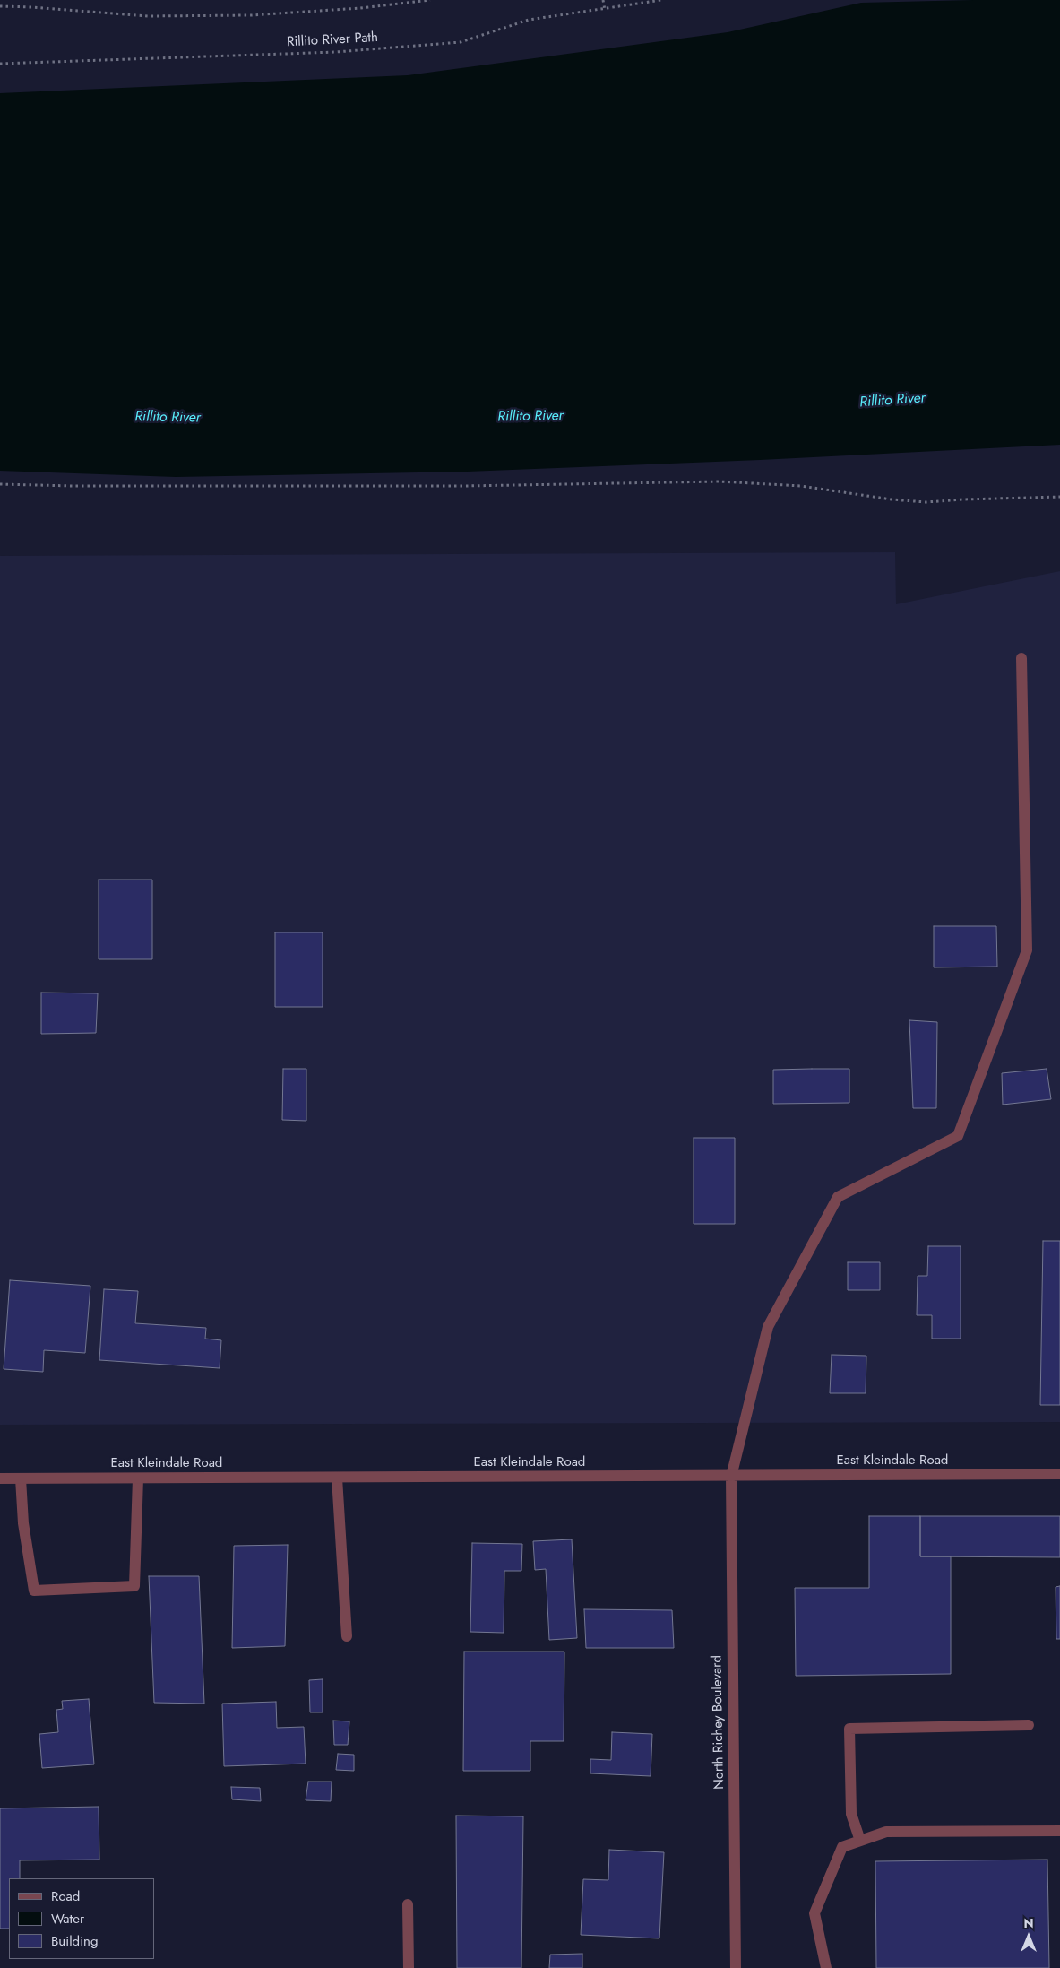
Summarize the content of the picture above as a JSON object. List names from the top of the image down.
{
  "streets": {
    "street": ["East Kleindale Road", "North Richey Boulevard"],
    "path": ["Rillito River Path"]
  },
  "crossings": [
    ["East Kleindale Road", "North Richey Boulevard"]
  ],
  "water": ["Rillito River"],
  "legend": ["Road", "Water", "Building"],
  "north": "top"
}
